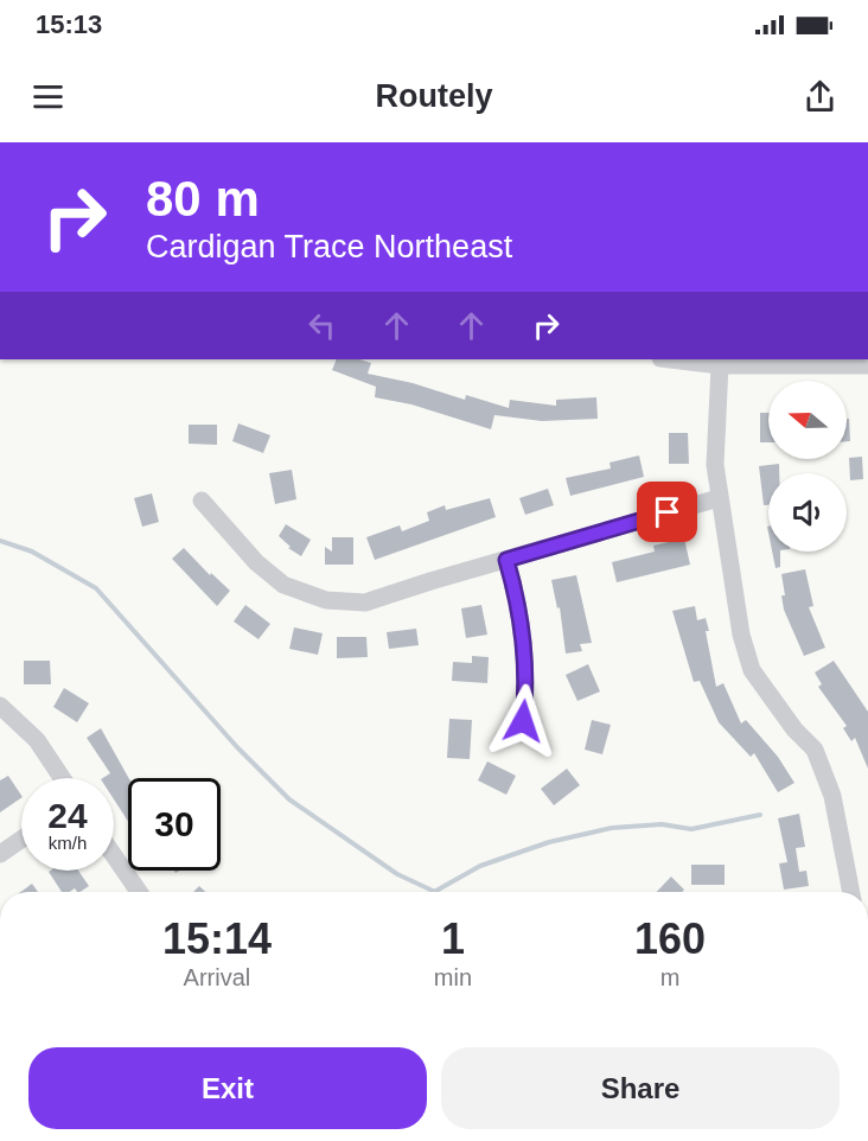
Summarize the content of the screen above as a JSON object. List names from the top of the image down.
{
  "north": "left",
  "page": {
    "status": "15:13",
    "header": "Routely",
    "turn": ["80 m", "Cardigan Trace Northeast"],
    "speed": "24 km/h",
    "limit": "30",
    "eta": [
      "15:14",
      "Arrival",
      "1",
      "min",
      "160",
      "m"
    ],
    "buttons": ["Exit", "Share"]
  }
}
